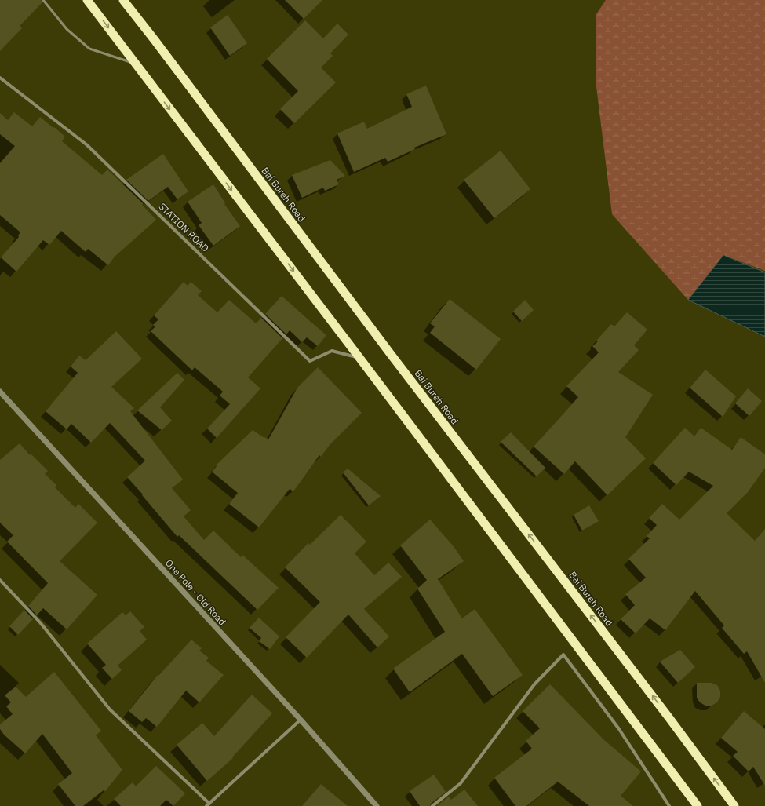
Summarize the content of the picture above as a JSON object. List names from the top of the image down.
{
  "streets": {
    "highway": ["Bai Bureh Road"],
    "street": ["STATION ROAD", "One Pole - Old Road"]
  }
}
